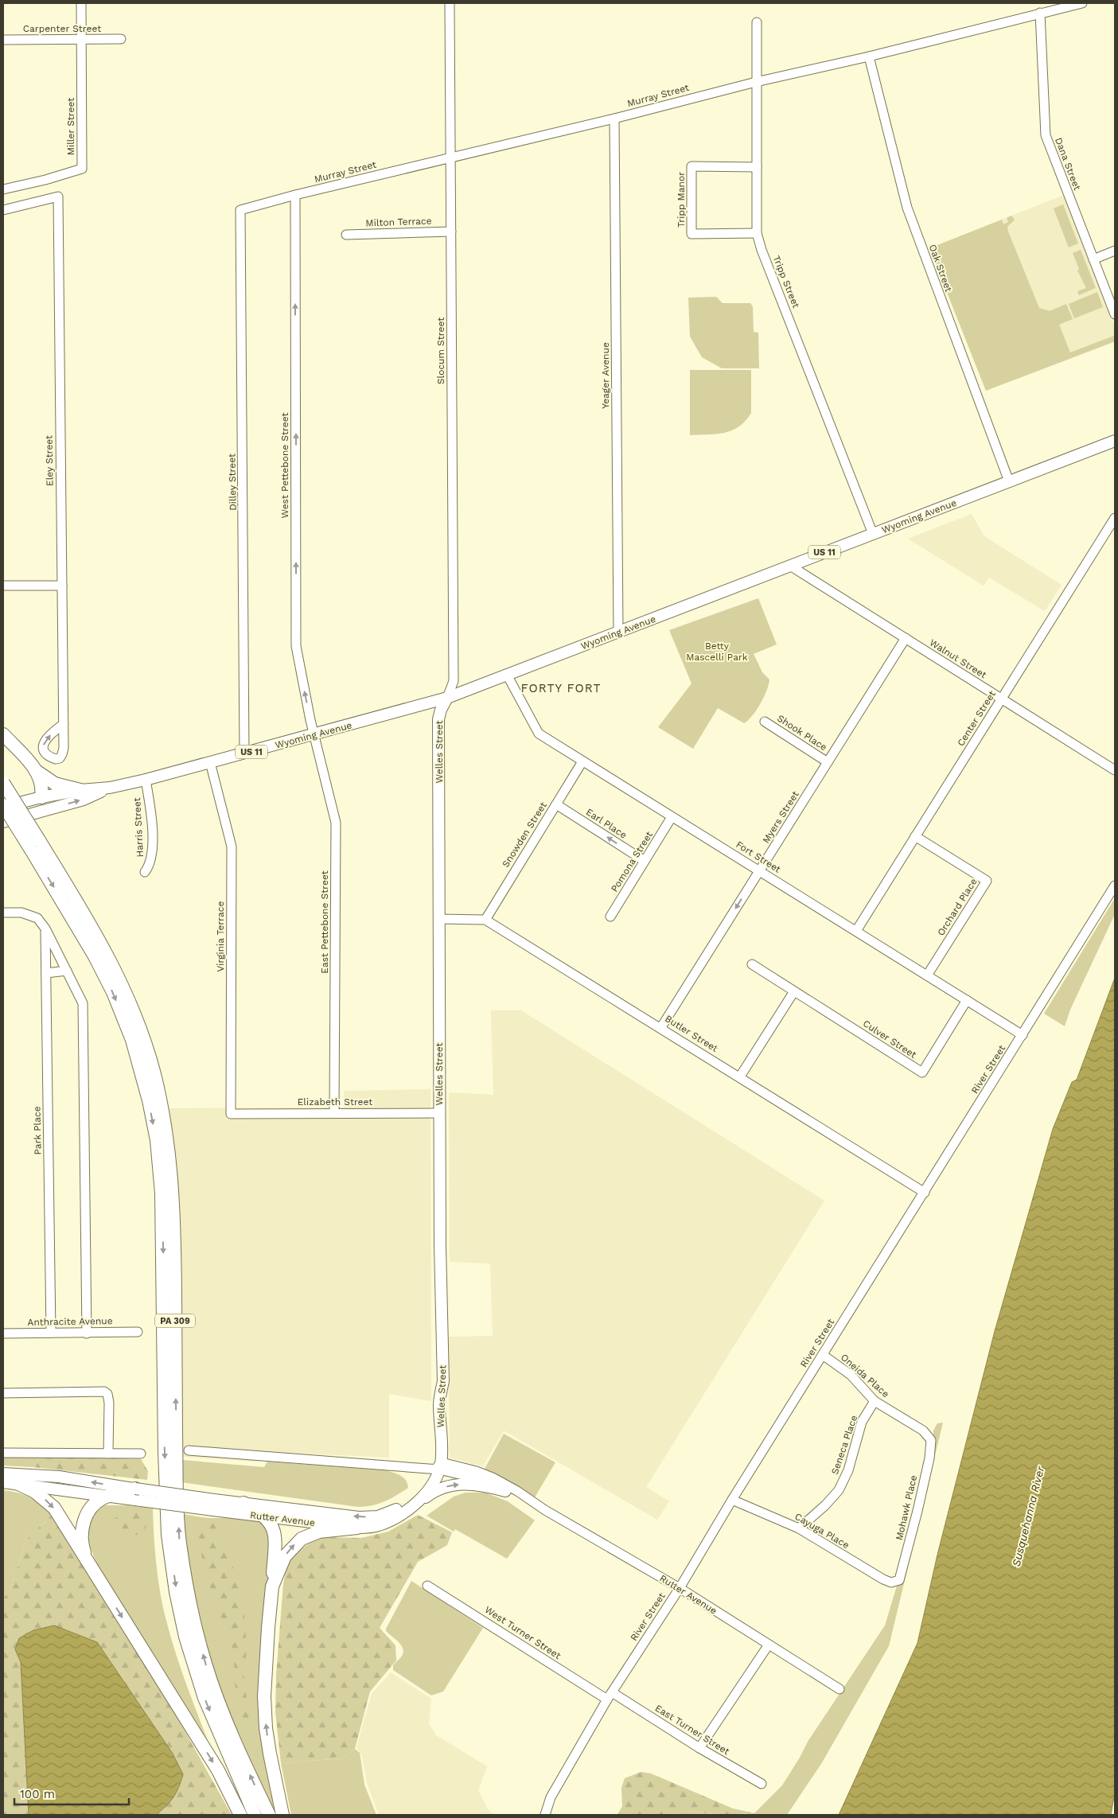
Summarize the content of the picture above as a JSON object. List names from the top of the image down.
{
  "streets": {
    "highway": ["PA 309"],
    "main road": [
      "Wyoming Avenue",
      "US 11",
      "Welles Street",
      "Rutter Avenue"
    ],
    "street": [
      "Carpenter Street",
      "Murray Street",
      "Miller Street",
      "Dana Street",
      "Tripp Manor",
      "Milton Terrace",
      "Oak Street",
      "Tripp Street",
      "Slocum Street",
      "Yeager Avenue",
      "Eley Street",
      "West Pettebone Street",
      "Dilley Street",
      "Walnut Street",
      "Center Street",
      "Shook Place",
      "Myers Street",
      "Earl Place",
      "Harris Street",
      "Snowden Street",
      "Fort Street",
      "Pomona Street",
      "Orchard Place",
      "East Pettebone Street",
      "Virginia Terrace",
      "Butler Street",
      "Culver Street",
      "River Street",
      "Elizabeth Street",
      "Park Place",
      "Anthracite Avenue",
      "Oneida Place",
      "Seneca Place",
      "Mohawk Place",
      "Cayuga Place",
      "West Turner Street",
      "East Turner Street"
    ]
  },
  "crossings": [
    ["Carpenter Street", "Miller Street"],
    ["Murray Street", "Dana Street"],
    ["Murray Street", "Oak Street"],
    ["Murray Street", "Tripp Street"],
    ["Murray Street", "Slocum Street"],
    ["Murray Street", "Yeager Avenue"],
    ["Murray Street", "West Pettebone Street"],
    ["Murray Street", "Dilley Street"],
    ["Tripp Manor", "Tripp Street"],
    ["Milton Terrace", "Slocum Street"],
    ["Oak Street", "Wyoming Avenue"],
    ["Tripp Street", "Wyoming Avenue"],
    ["Slocum Street", "Wyoming Avenue"],
    ["Slocum Street", "Welles Street"],
    ["Yeager Avenue", "Wyoming Avenue"],
    ["West Pettebone Street", "Wyoming Avenue"],
    ["West Pettebone Street", "East Pettebone Street"],
    ["Dilley Street", "Wyoming Avenue"],
    ["Wyoming Avenue", "Walnut Street"],
    ["Wyoming Avenue", "Welles Street"],
    ["Wyoming Avenue", "Harris Street"],
    ["Wyoming Avenue", "Fort Street"],
    ["Wyoming Avenue", "East Pettebone Street"],
    ["Wyoming Avenue", "Virginia Terrace"],
    ["Wyoming Avenue", "PA 309"],
    ["Walnut Street", "Center Street"],
    ["Walnut Street", "Myers Street"],
    ["Center Street", "Fort Street"],
    ["Center Street", "Orchard Place"],
    ["Shook Place", "Myers Street"],
    ["Welles Street", "Elizabeth Street"],
    ["Welles Street", "Rutter Avenue"],
    ["Myers Street", "Fort Street"],
    ["Myers Street", "Butler Street"],
    ["Earl Place", "Snowden Street"],
    ["Earl Place", "Pomona Street"],
    ["Snowden Street", "Fort Street"],
    ["Snowden Street", "Butler Street"],
    ["Fort Street", "Pomona Street"],
    ["Fort Street", "Orchard Place"],
    ["Fort Street", "Culver Street"],
    ["Fort Street", "River Street"],
    ["East Pettebone Street", "Elizabeth Street"],
    ["Virginia Terrace", "Elizabeth Street"],
    ["Butler Street", "River Street"],
    ["River Street", "Oneida Place"],
    ["River Street", "Rutter Avenue"],
    ["River Street", "Cayuga Place"],
    ["River Street", "West Turner Street"],
    ["River Street", "East Turner Street"],
    ["Park Place", "Anthracite Avenue"],
    ["Oneida Place", "Seneca Place"],
    ["Oneida Place", "Mohawk Place"],
    ["Seneca Place", "Cayuga Place"],
    ["Mohawk Place", "Cayuga Place"],
    ["West Turner Street", "East Turner Street"]
  ],
  "one_way": ["West Pettebone Street", "Myers Street", "Earl Place"],
  "districts": ["FORTY FORT"],
  "water": ["Susquehanna River"],
  "parks": ["Betty Mascelli Park"],
  "scale_bar": "100 m"
}
